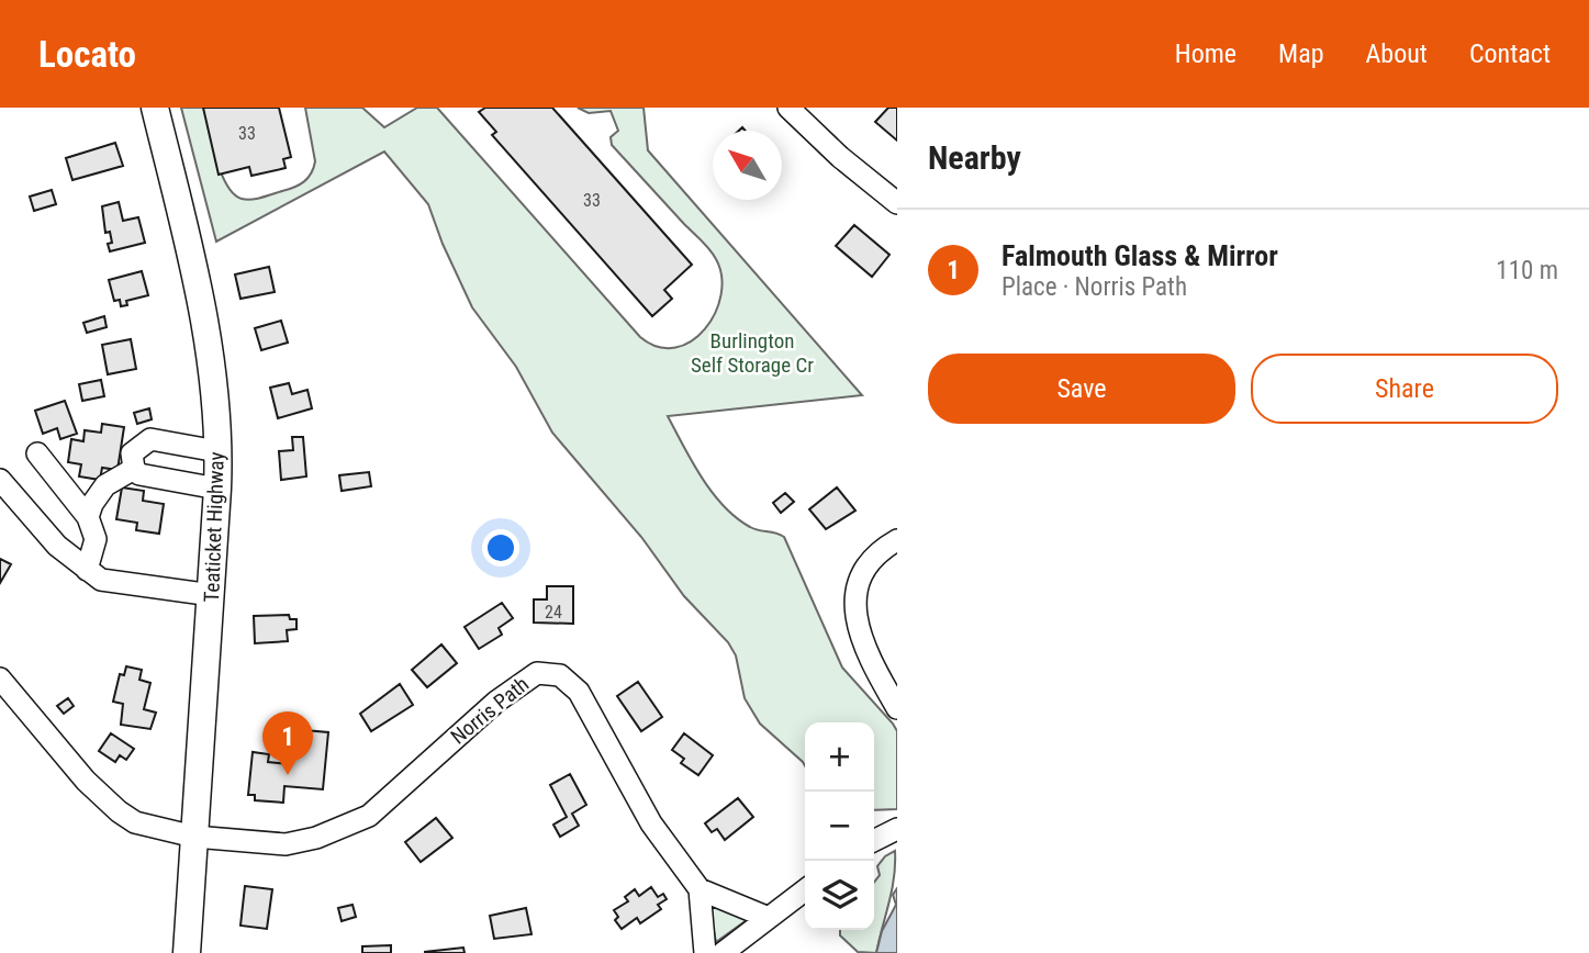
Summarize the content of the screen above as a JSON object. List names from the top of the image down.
{
  "streets": {
    "main road": ["Teaticket Highway"],
    "street": ["Norris Path"]
  },
  "crossings": [
    ["Teaticket Highway", "Norris Path"]
  ],
  "parks": ["Burlington Self Storage Cr"],
  "house_numbers": ["33", "33", "24"],
  "north": "top left",
  "page": {
    "header": "Locato",
    "nav": [
      "Home",
      "Map",
      "About",
      "Contact"
    ],
    "heading": "Nearby",
    "list": [
      {
        "mark": "1",
        "name": "Falmouth Glass & Mirror",
        "note": "Place · Norris Path",
        "value": "110 m"
      }
    ],
    "buttons": ["Save", "Share"],
    "pins": "1",
    "map_buttons": ["+", "−"]
  }
}
